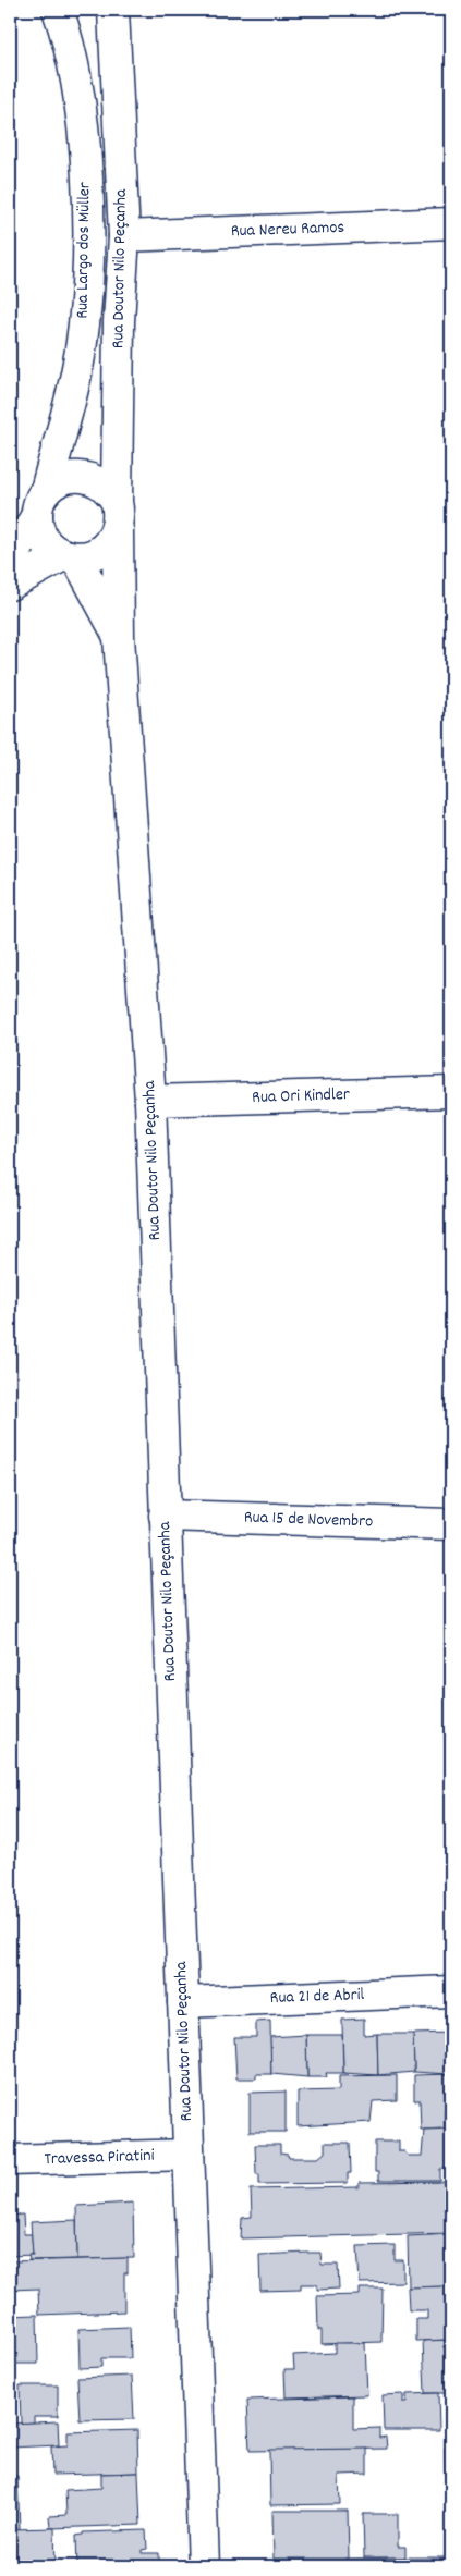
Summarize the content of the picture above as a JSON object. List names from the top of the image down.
{
  "streets": {
    "street": [
      "Rua Nereu Ramos",
      "Rua Largo dos Müller",
      "Rua Doutor Nilo Peçanha",
      "Rua Ori Kindler",
      "Rua 15 de Novembro",
      "Rua 21 de Abril",
      "Travessa Piratini"
    ]
  },
  "crossings": [
    ["Rua Nereu Ramos", "Rua Doutor Nilo Peçanha"],
    ["Rua Largo dos Müller", "Rua Doutor Nilo Peçanha"],
    ["Rua Doutor Nilo Peçanha", "Rua Ori Kindler"],
    ["Rua Doutor Nilo Peçanha", "Rua 15 de Novembro"],
    ["Rua Doutor Nilo Peçanha", "Rua 21 de Abril"],
    ["Rua Doutor Nilo Peçanha", "Travessa Piratini"]
  ]
}
